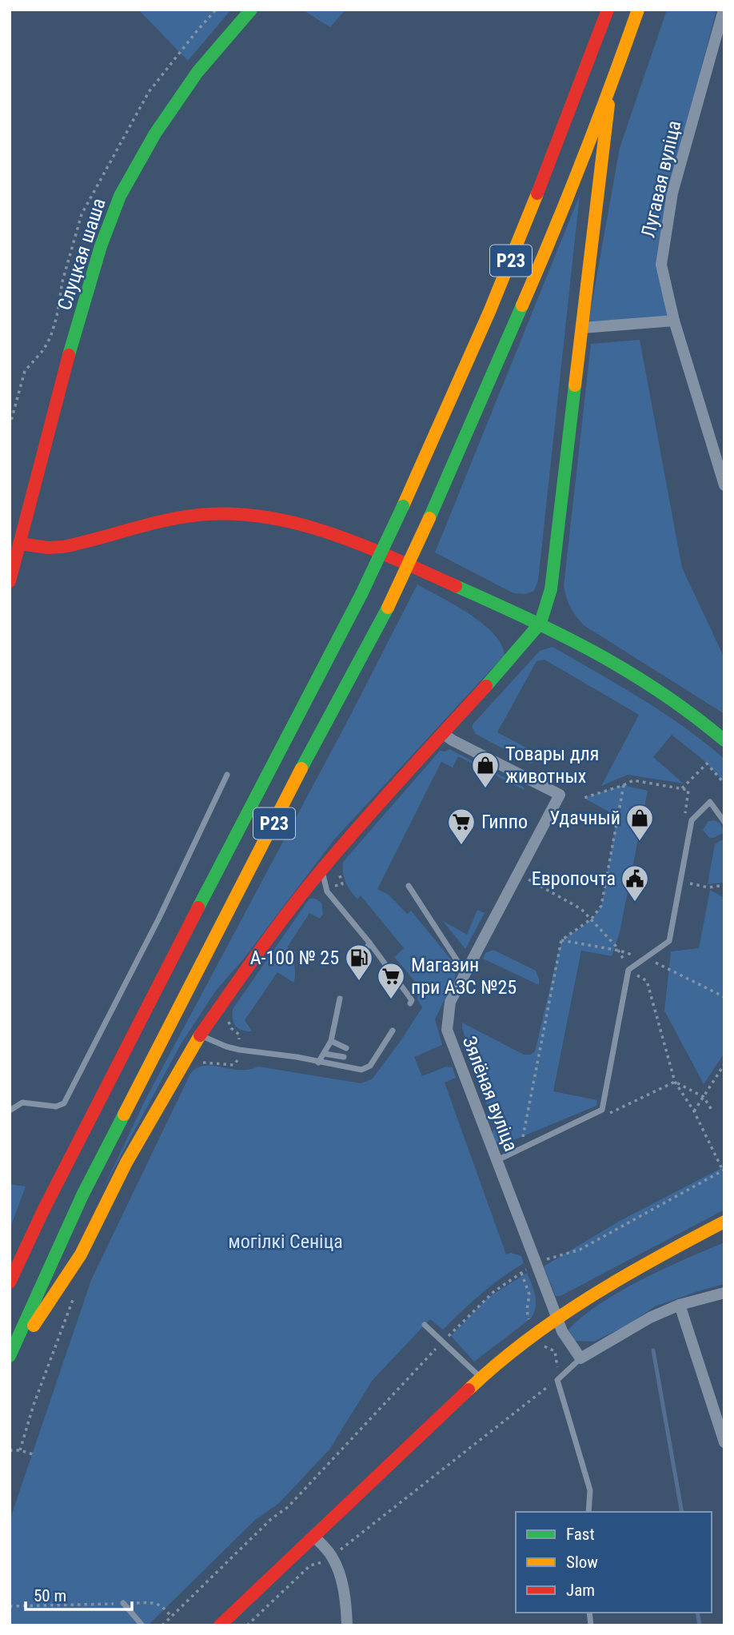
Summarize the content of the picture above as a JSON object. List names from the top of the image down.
{
  "streets": {
    "main road": ["Слуцкая шаша", "Р23"],
    "street": ["Лугавая вуліца", "Зялёная вуліца"]
  },
  "parks": ["могілкі Сеніца"],
  "places": {
    "shop": ["Товары для животных", "Удачный"],
    "supermarket": ["Гиппо", "Магазин при АЗС №25"],
    "public building": ["Европочта"],
    "fuel station": ["А-100 № 25"]
  },
  "legend": ["Fast", "Slow", "Jam"],
  "scale_bar": "50 m"
}
